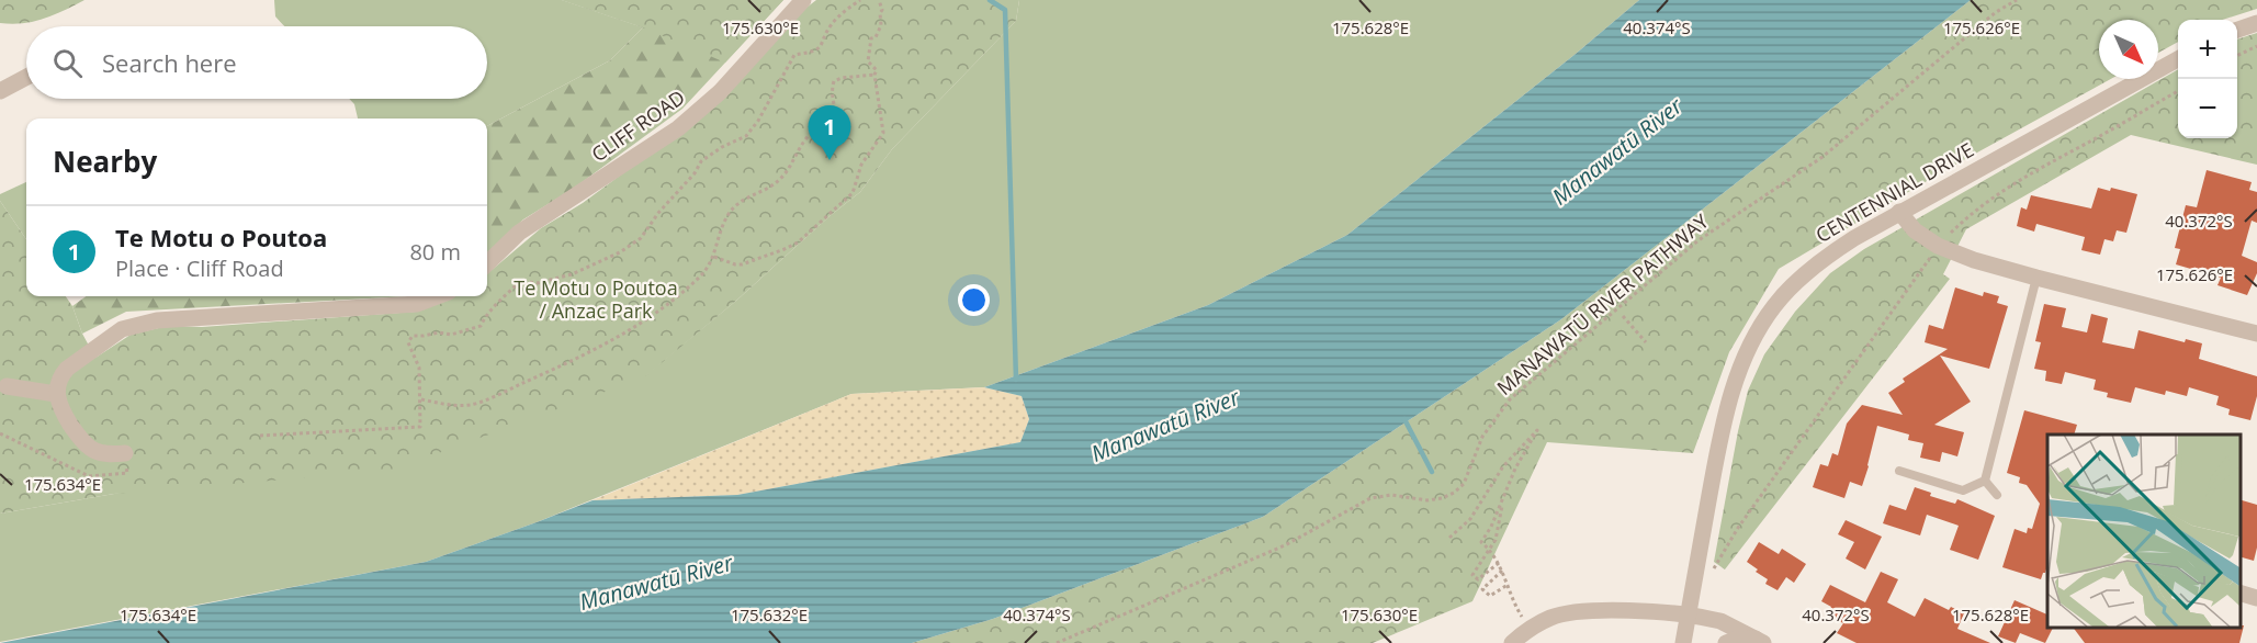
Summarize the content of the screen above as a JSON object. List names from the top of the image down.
{
  "streets": {
    "street": ["CLIFF ROAD", "CENTENNIAL DRIVE"],
    "path": ["MANAWATŪ RIVER PATHWAY"]
  },
  "water": ["Manawatū River"],
  "parks": ["Te Motu o Poutoa / Anzac Park"],
  "north": "bottom right",
  "page": {
    "map_buttons": ["+", "−"],
    "search": "Search here",
    "pins": "1",
    "heading": "Nearby",
    "list": [
      {
        "mark": "1",
        "name": "Te Motu o Poutoa",
        "note": "Place · Cliff Road",
        "value": "80 m"
      }
    ]
  },
  "coordinates": [
    "175.626°E",
    "175.630°E",
    "175.628°E",
    "40.374°S",
    "40.372°S",
    "175.634°E",
    "175.632°E"
  ]
}
